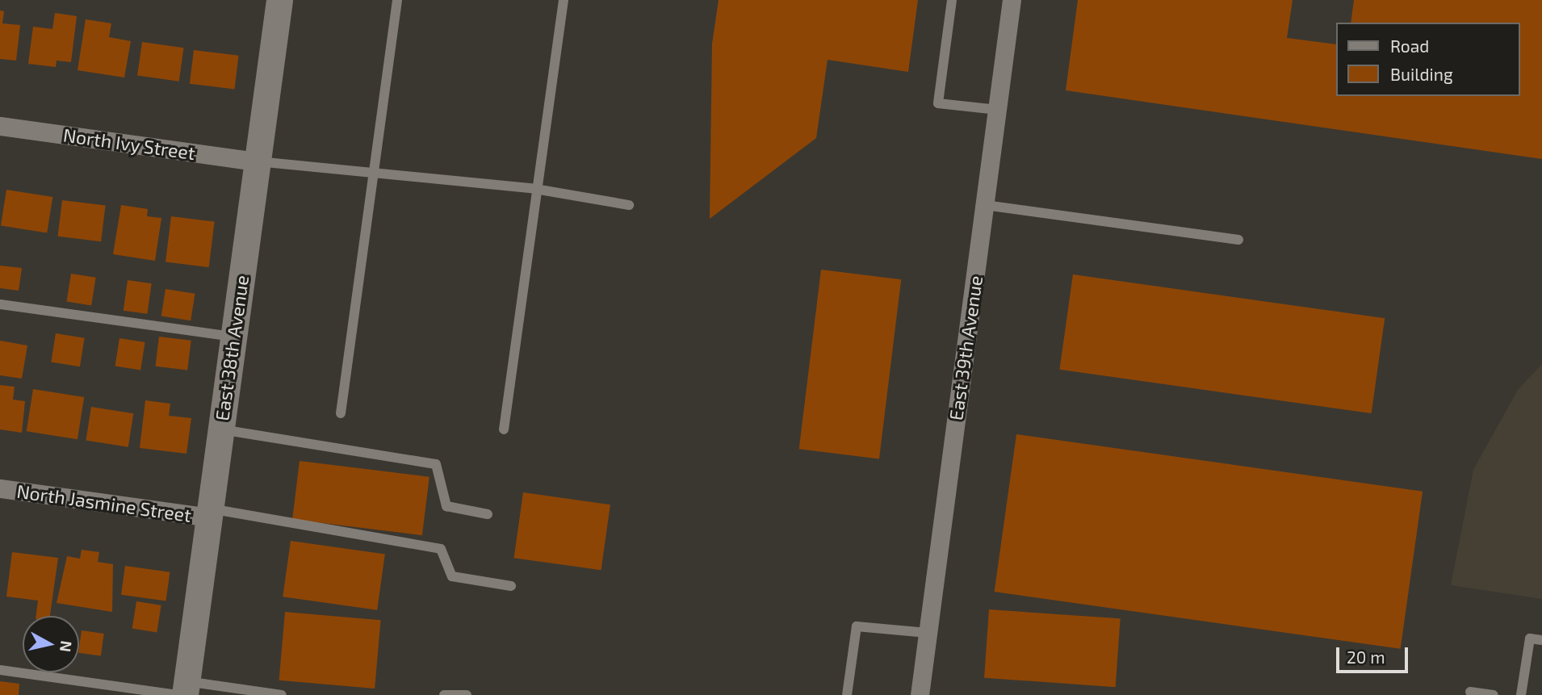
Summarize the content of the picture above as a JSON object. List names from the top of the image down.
{
  "streets": {
    "street": [
      "North Ivy Street",
      "East 38th Avenue",
      "East 39th Avenue",
      "North Jasmine Street"
    ]
  },
  "crossings": [
    ["North Ivy Street", "East 38th Avenue"],
    ["East 38th Avenue", "North Jasmine Street"]
  ],
  "legend": ["Road", "Building"],
  "scale_bar": "20 m",
  "north": "right"
}
